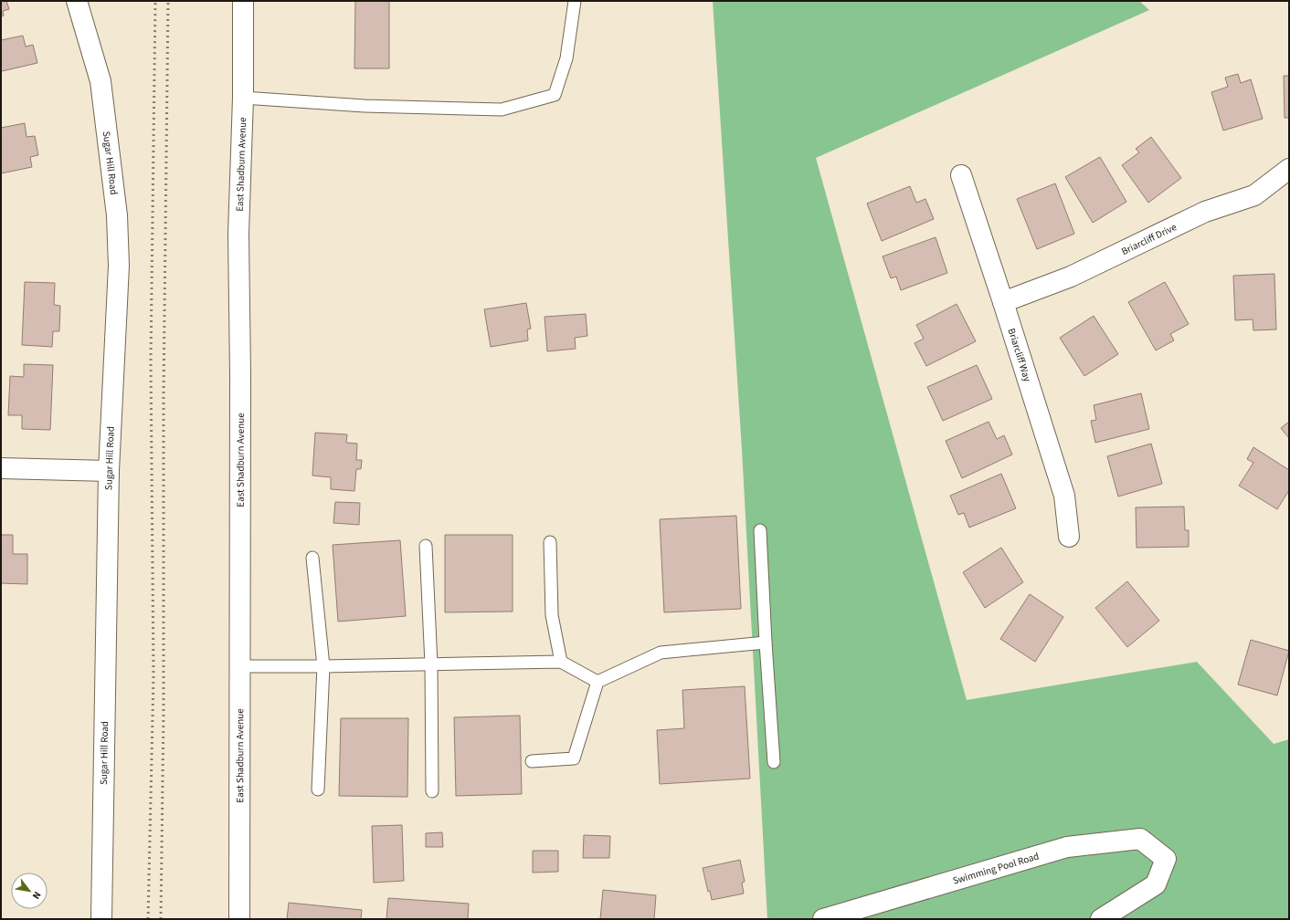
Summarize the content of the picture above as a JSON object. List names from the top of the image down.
{
  "streets": {
    "street": [
      "Sugar Hill Road",
      "East Shadburn Avenue",
      "Briarcliff Drive",
      "Briarcliff Way",
      "Swimming Pool Road"
    ]
  },
  "crossings": [
    ["Briarcliff Drive", "Briarcliff Way"]
  ],
  "north": "bottom right"
}
